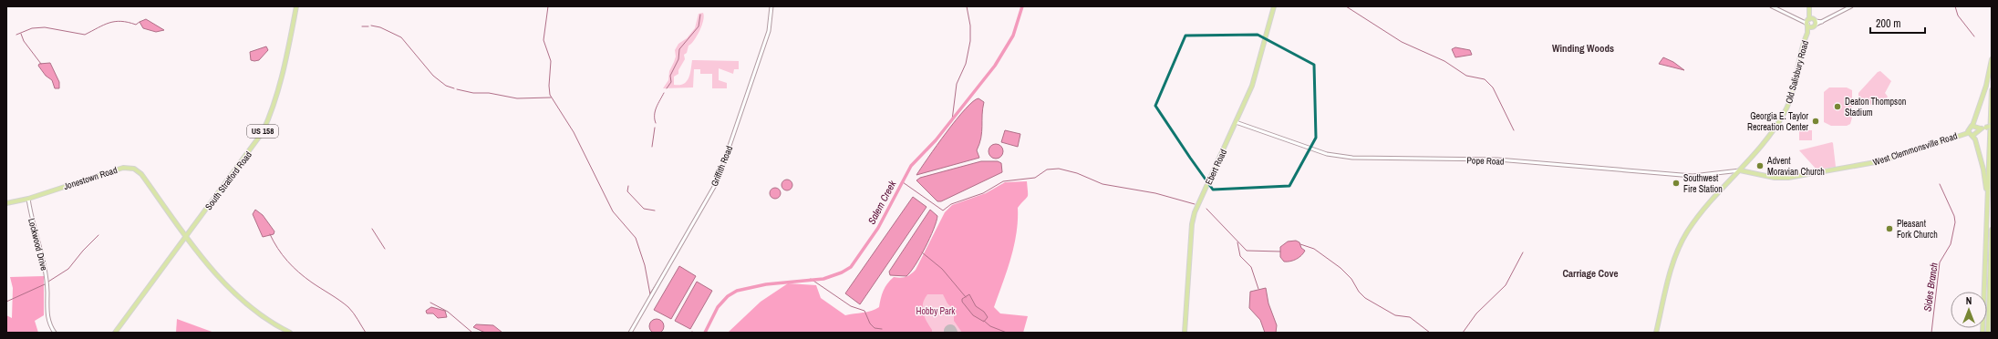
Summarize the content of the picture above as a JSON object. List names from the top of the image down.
{
  "streets": {
    "main road": [
      "Old Salisbury Road",
      "US 158",
      "West Clemmonsville Road",
      "Ebert Road",
      "Jonestown Road",
      "South Stratford Road"
    ],
    "street": ["Pope Road", "Griffith Road", "Lockwood Drive"]
  },
  "crossings": [
    ["Old Salisbury Road", "West Clemmonsville Road"],
    ["Old Salisbury Road", "Pope Road"],
    ["West Clemmonsville Road", "Pope Road"],
    ["Pope Road", "Ebert Road"],
    ["Jonestown Road", "South Stratford Road"],
    ["Jonestown Road", "Lockwood Drive"]
  ],
  "districts": ["Winding Woods", "Carriage Cove"],
  "water": ["Salem Creek", "Sides Branch"],
  "parks": ["Hobby Park"],
  "places": [
    "Deaton Thompson Stadium",
    "Georgia E. Taylor Recreation Center",
    "Advent Moravian Church",
    "Southwest Fire Station",
    "Pleasant Fork Church"
  ],
  "scale_bar": "200 m",
  "north": "top"
}
